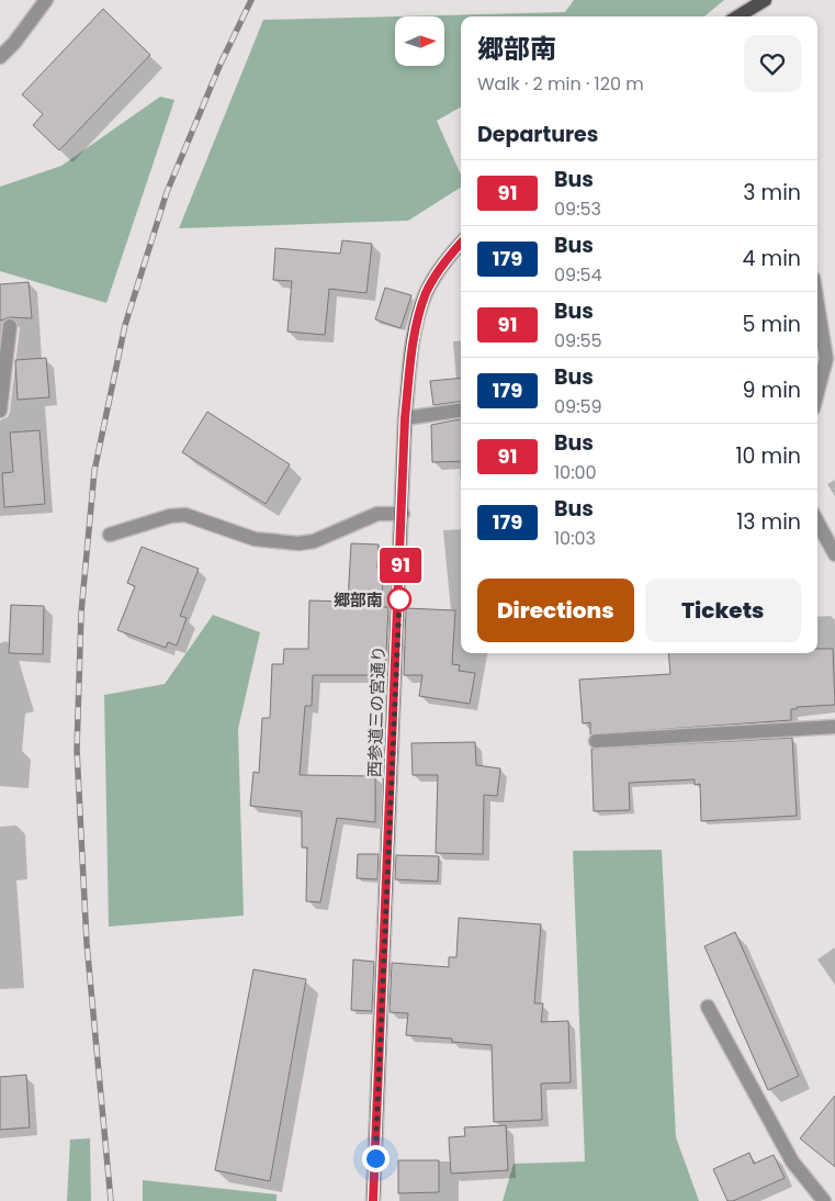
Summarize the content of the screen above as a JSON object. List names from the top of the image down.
{
  "streets": {
    "main road": ["西参道三の宮通り"]
  },
  "places": ["郷部南"],
  "lines": ["bus line 91"],
  "north": "right",
  "page": {
    "on_map": "91",
    "heading": [
      ["郷部南", "Walk · 2 min · 120 m"],
      "Departures"
    ],
    "list": [
      {
        "mark": "91",
        "name": "Bus",
        "note": "09:53",
        "value": "3 min"
      },
      {
        "mark": "179",
        "name": "Bus",
        "note": "09:54",
        "value": "4 min"
      },
      {
        "mark": "91",
        "name": "Bus",
        "note": "09:55",
        "value": "5 min"
      },
      {
        "mark": "179",
        "name": "Bus",
        "note": "09:59",
        "value": "9 min"
      },
      {
        "mark": "91",
        "name": "Bus",
        "note": "10:00",
        "value": "10 min"
      },
      {
        "mark": "179",
        "name": "Bus",
        "note": "10:03",
        "value": "13 min"
      }
    ],
    "buttons": ["Directions", "Tickets"]
  }
}
